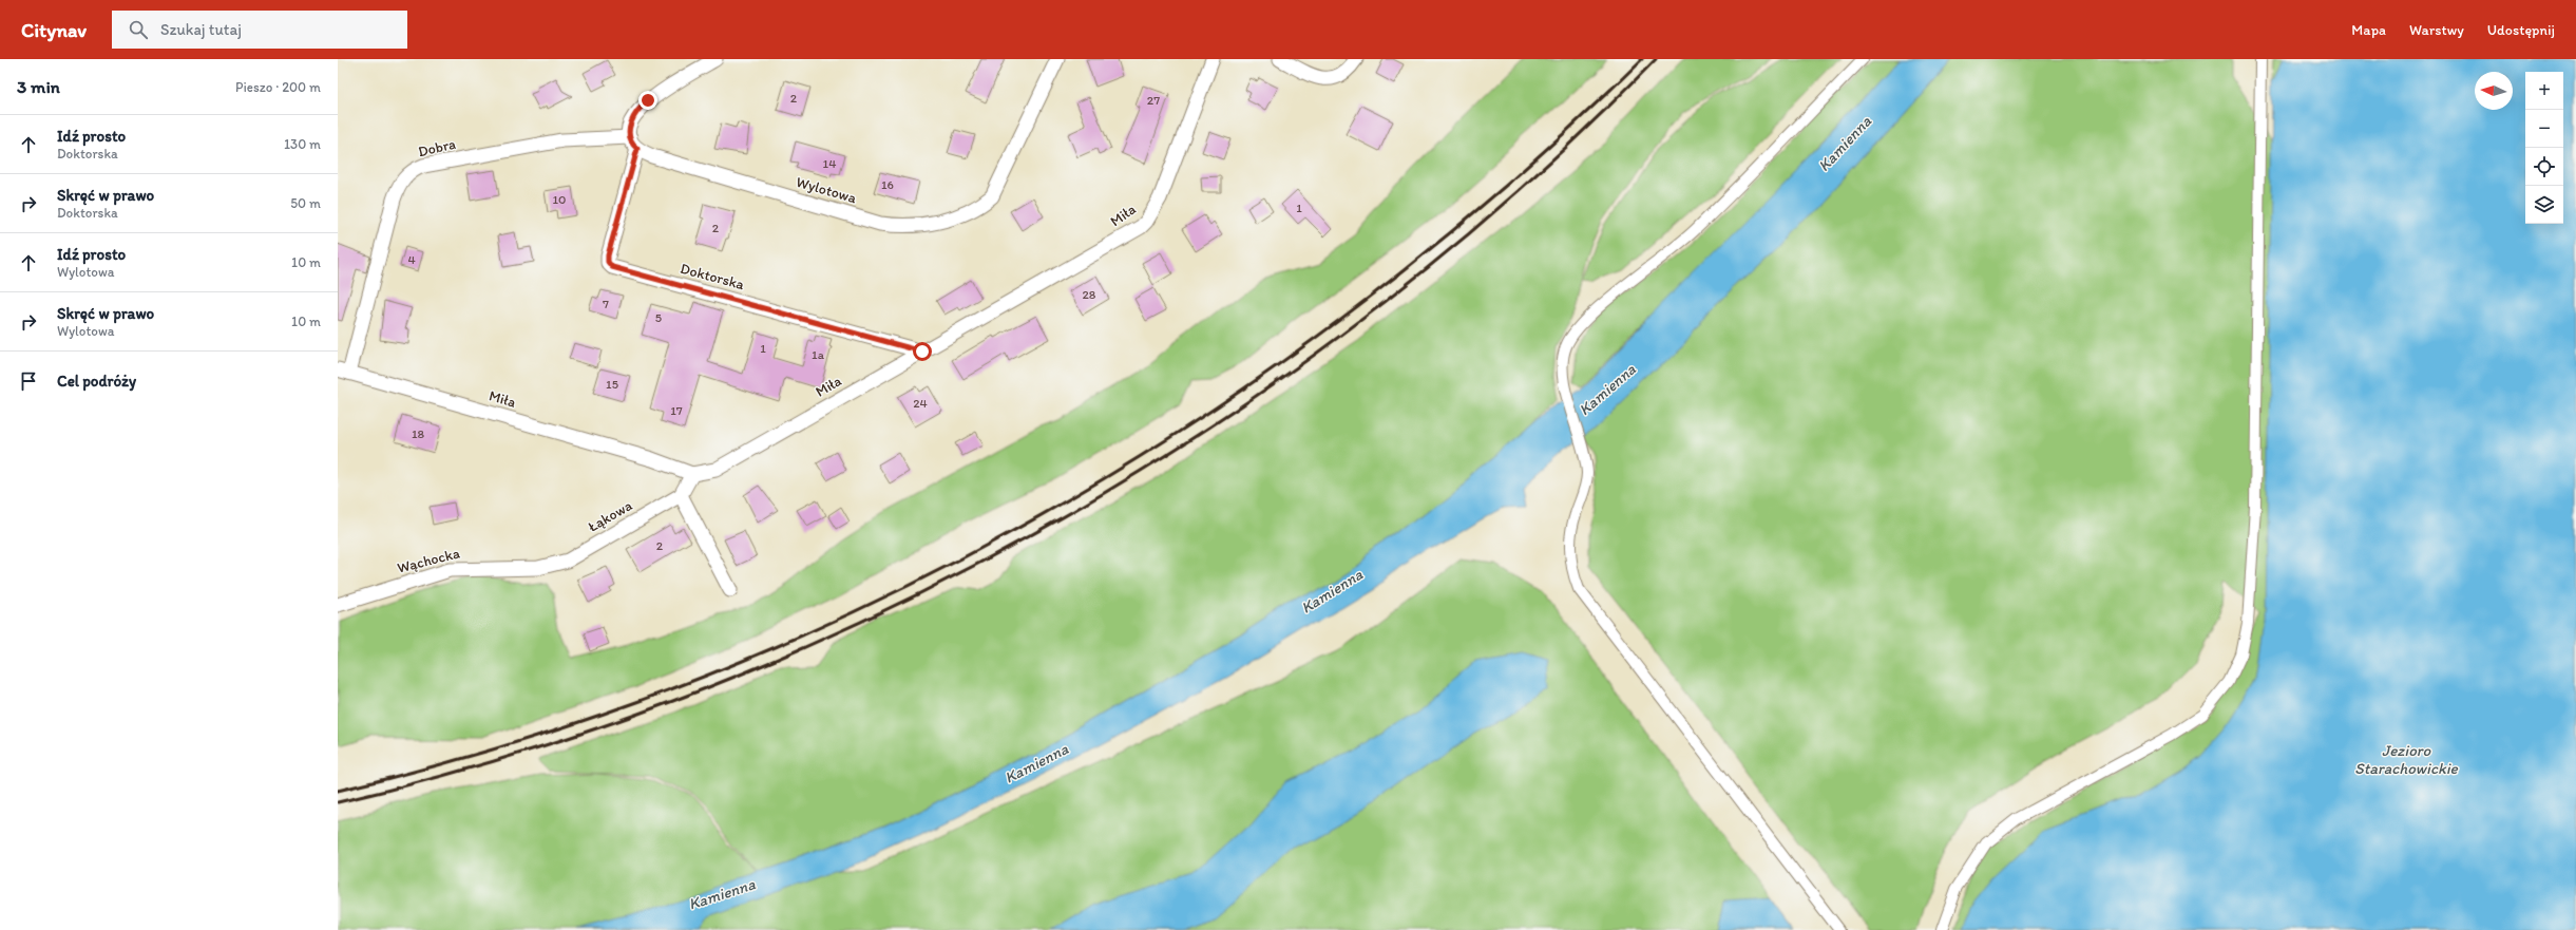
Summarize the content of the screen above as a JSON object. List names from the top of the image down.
{
  "streets": {
    "street": [
      "Dobra",
      "Wylotowa",
      "Miła",
      "Doktorska",
      "Łąkowa",
      "Wąchocka"
    ]
  },
  "crossings": [
    ["Dobra", "Miła"],
    ["Wylotowa", "Doktorska"],
    ["Miła", "Doktorska"],
    ["Łąkowa", "Wąchocka"]
  ],
  "water": ["Kamienna", "Jezioro Starachowickie"],
  "house_numbers": [
    "2",
    "27",
    "14",
    "16",
    "10",
    "1",
    "2",
    "4",
    "28",
    "7",
    "5",
    "1",
    "1a",
    "15",
    "24",
    "17",
    "18",
    "2"
  ],
  "north": "left",
  "page": {
    "header": "Citynav",
    "search": "Szukaj tutaj",
    "nav": ["Mapa", "Warstwy", "Udostępnij"],
    "heading": ["3 min", "Pieszo · 200 m"],
    "map_buttons": ["+", "−"],
    "list": [
      ["Idź prosto", "Doktorska", "130 m"],
      ["Skręć w prawo", "Doktorska", "50 m"],
      ["Idź prosto", "Wylotowa", "10 m"],
      ["Skręć w prawo", "Wylotowa", "10 m"],
      "Cel podróży"
    ]
  }
}
